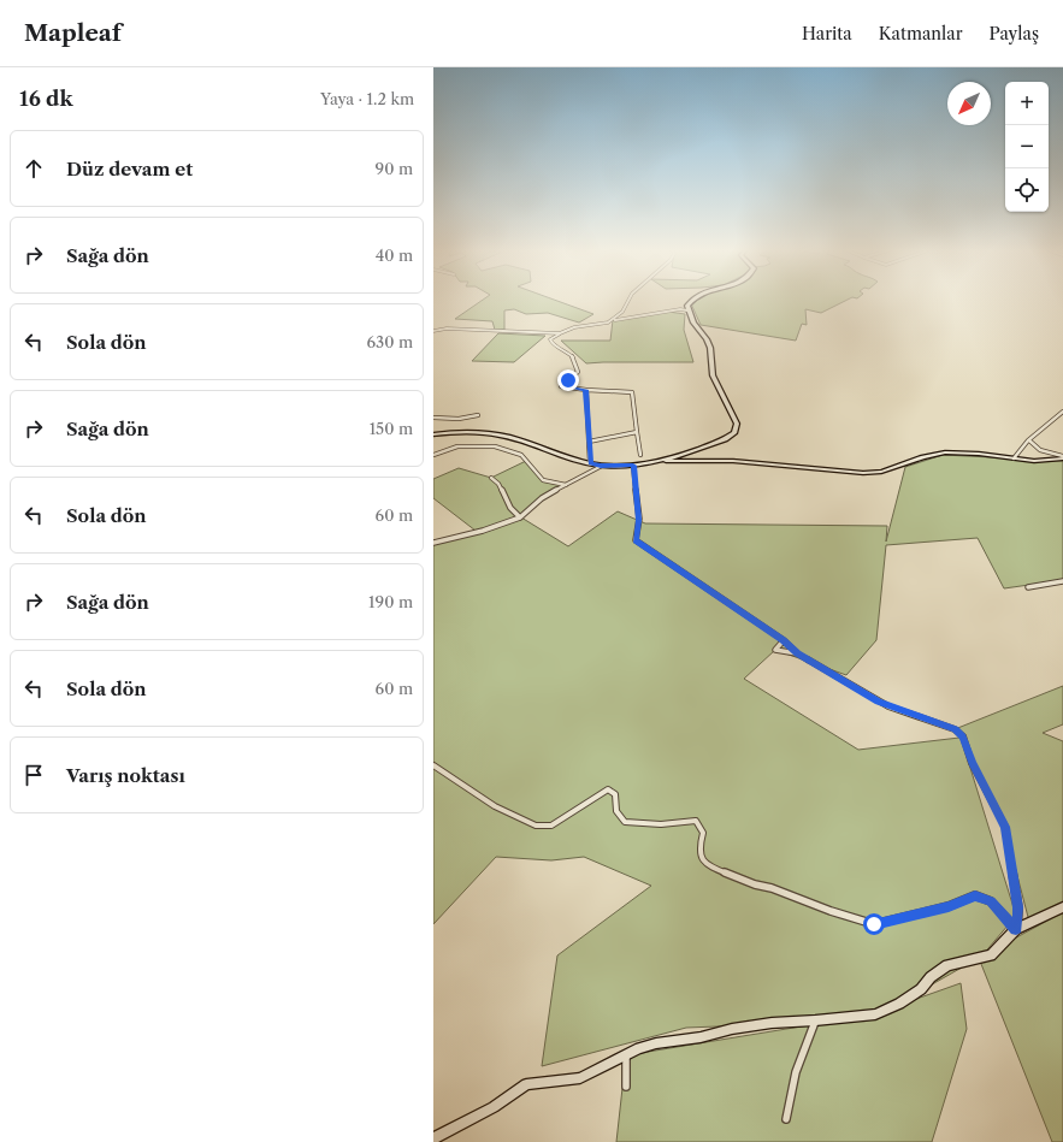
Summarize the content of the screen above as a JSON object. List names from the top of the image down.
{
  "north": "bottom left",
  "page": {
    "header": "Mapleaf",
    "nav": ["Harita", "Katmanlar", "Paylaş"],
    "heading": ["16 dk", "Yaya · 1.2 km"],
    "map_buttons": ["+", "−"],
    "list": [
      ["Düz devam et", "90 m"],
      ["Sağa dön", "40 m"],
      ["Sola dön", "630 m"],
      ["Sağa dön", "150 m"],
      ["Sola dön", "60 m"],
      ["Sağa dön", "190 m"],
      ["Sola dön", "60 m"],
      "Varış noktası"
    ]
  }
}
